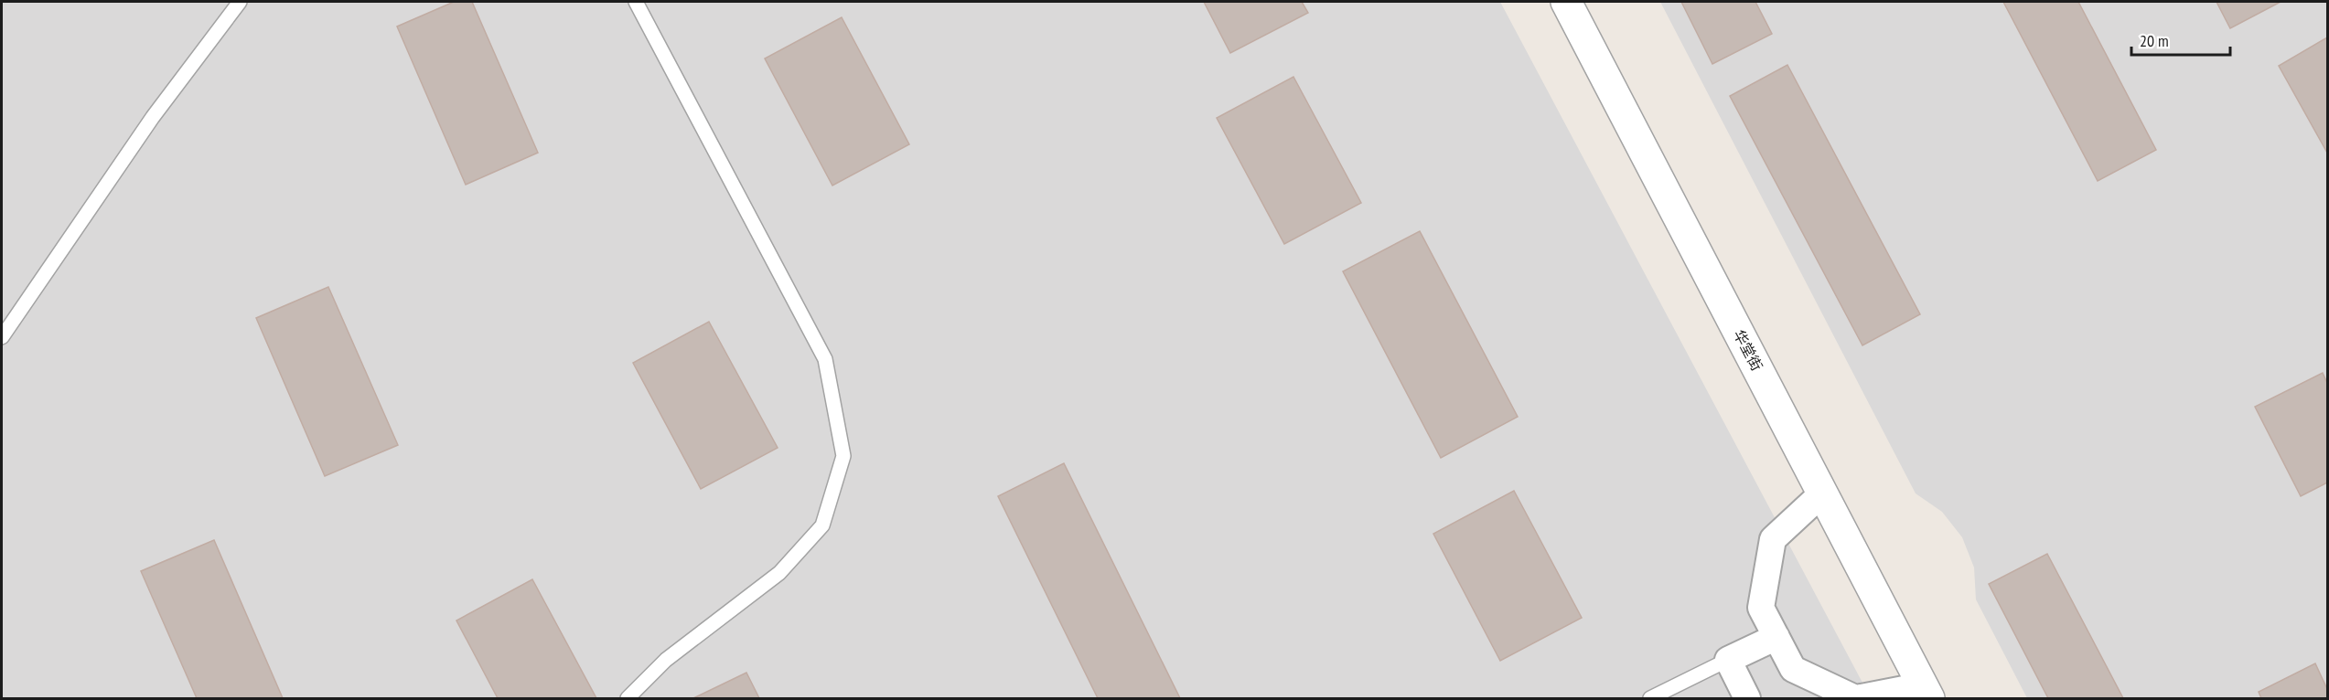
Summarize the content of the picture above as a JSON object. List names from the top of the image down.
{
  "streets": {
    "street": ["华堂街"]
  },
  "scale_bar": "20 m"
}
